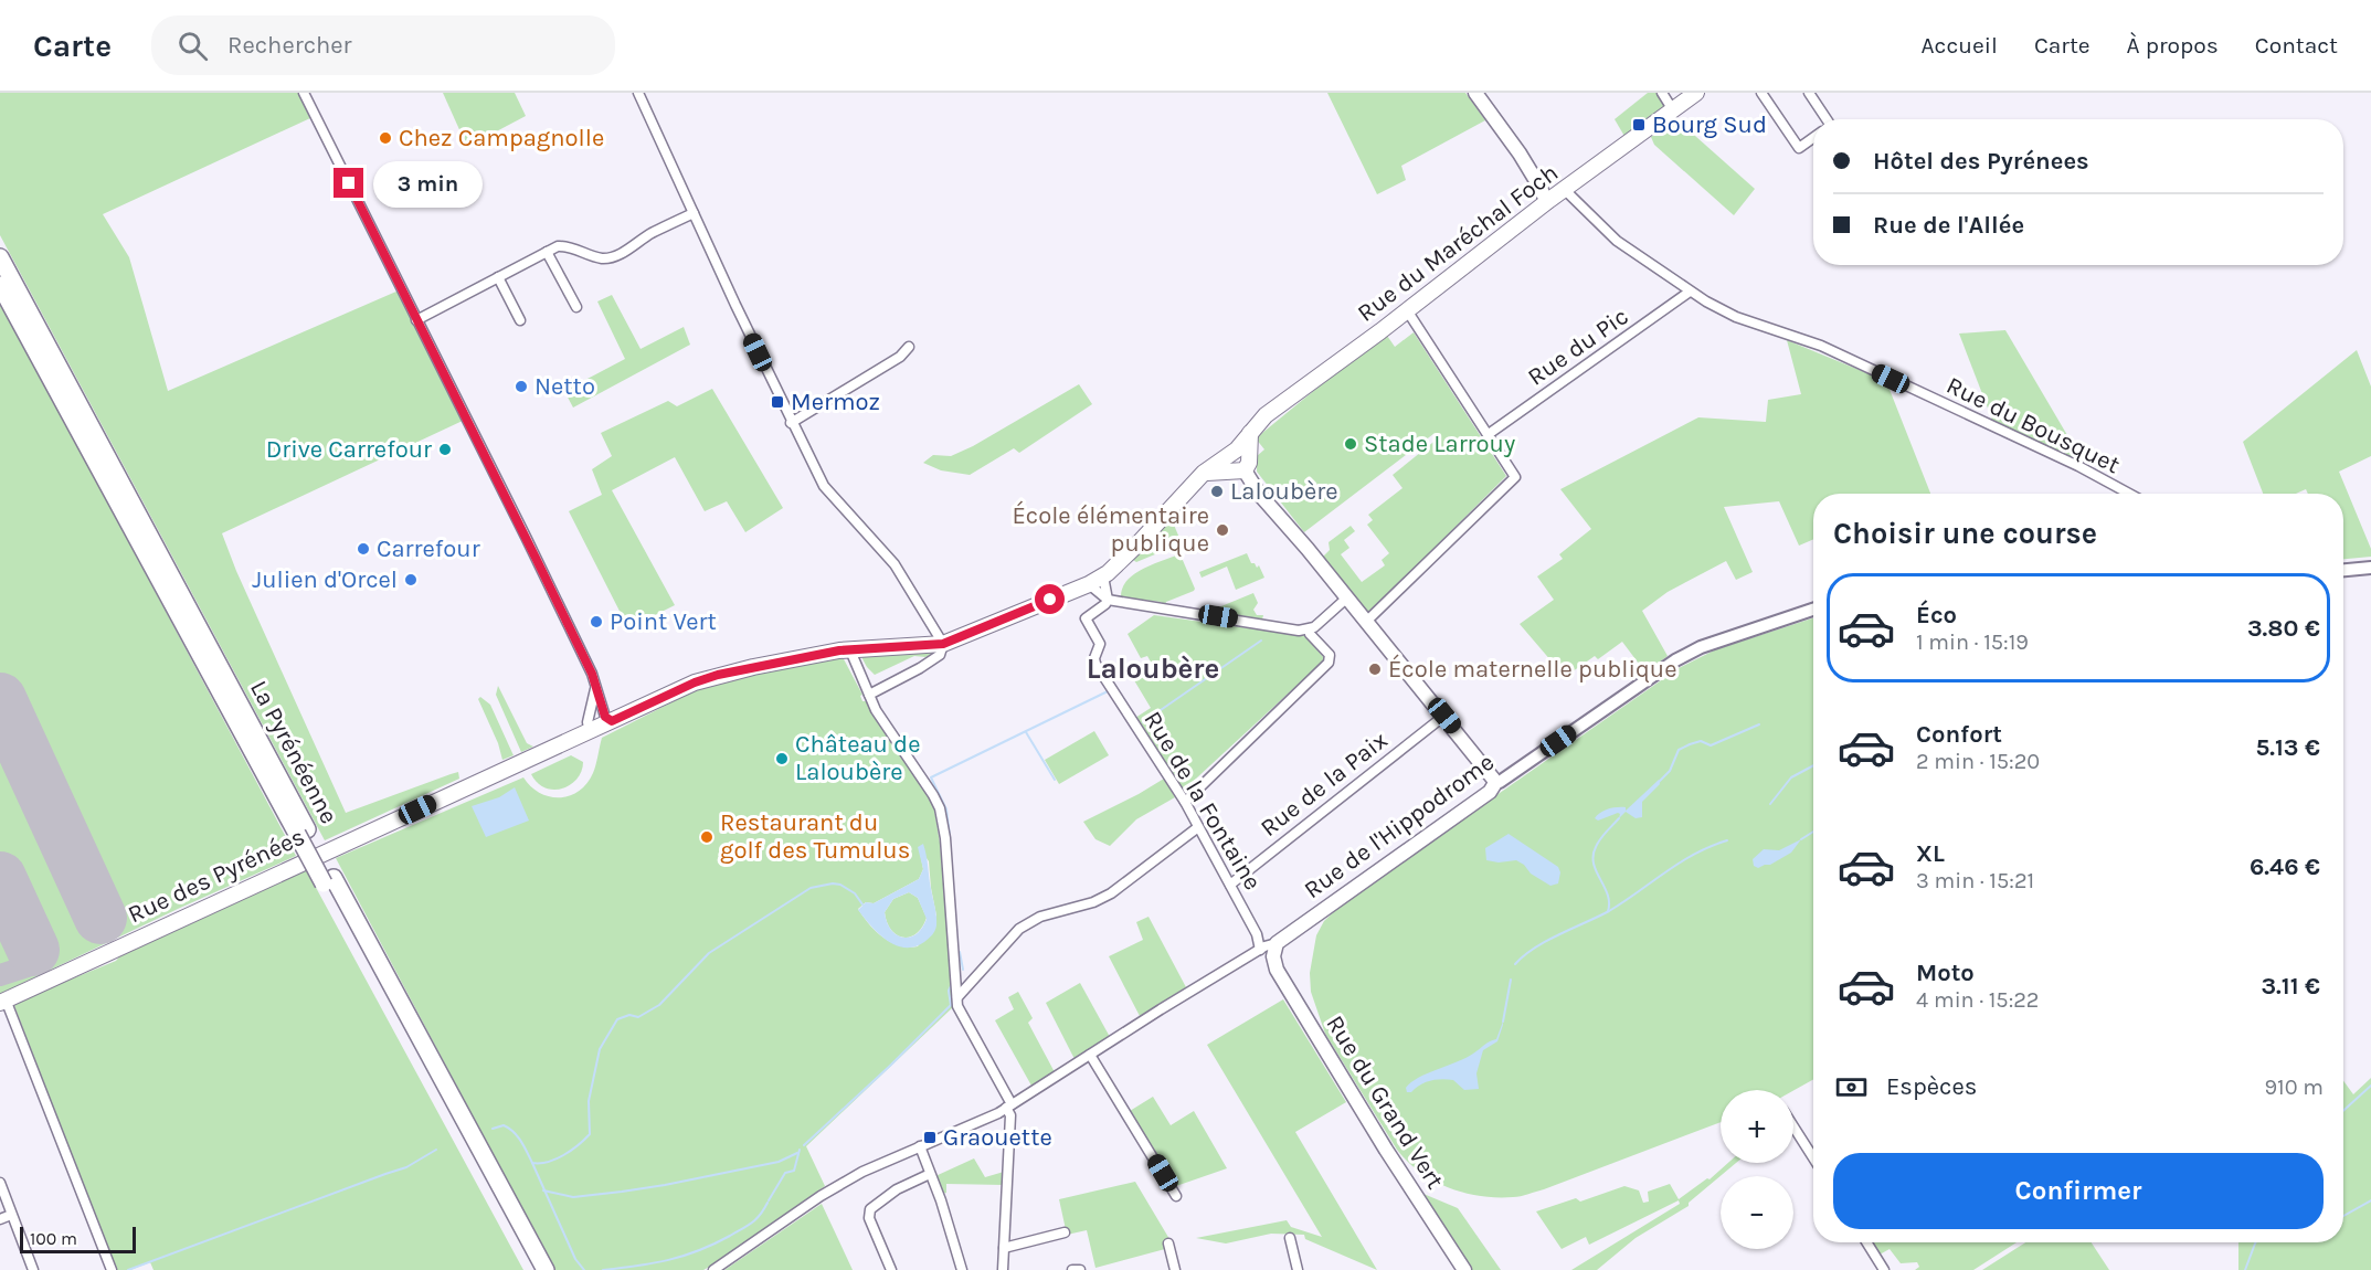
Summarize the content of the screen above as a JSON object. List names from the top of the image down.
{
  "streets": {
    "highway": ["La Pyrénéenne"],
    "main road": [
      "Rue du Maréchal Foch",
      "Rue de l'Hippodrome",
      "Rue des Pyrénées",
      "Rue du Grand Vert"
    ],
    "street": [
      "Rue du Pic",
      "Rue du Bousquet",
      "Rue de la Paix",
      "Rue de la Fontaine"
    ]
  },
  "crossings": [
    ["Rue du Maréchal Foch", "Rue du Bousquet"],
    ["Rue du Maréchal Foch", "Rue des Pyrénées"],
    ["Rue du Pic", "Rue du Bousquet"],
    ["Rue de la Paix", "Rue de la Fontaine"],
    ["Rue de la Fontaine", "Rue de l'Hippodrome"],
    ["Rue de la Fontaine", "Rue du Grand Vert"],
    ["Rue de l'Hippodrome", "Rue du Grand Vert"]
  ],
  "districts": ["Laloubère"],
  "places": {
    "transit": ["Bourg Sud", "Mermoz", "Graouette"],
    "other": [
      "Chez Campagnolle",
      "Netto",
      "Stade Larrouy",
      "Drive Carrefour",
      "Laloubère",
      "École élémentaire publique",
      "Carrefour",
      "Julien d'Orcel",
      "Point Vert",
      "École maternelle publique",
      "Château de Laloubère",
      "Restaurant du golf des Tumulus"
    ]
  },
  "scale_bar": "100 m",
  "page": {
    "header": "Carte",
    "search": "Rechercher",
    "nav": [
      "Accueil",
      "Carte",
      "À propos",
      "Contact"
    ],
    "banner": ["Hôtel des Pyrénees", "Rue de l'Allée"],
    "bubble": "3 min",
    "heading": "Choisir une course",
    "list": [
      {
        "name": "Éco",
        "note": "1 min · 15:19",
        "value": "3.80 €"
      },
      {
        "name": "Confort",
        "note": "2 min · 15:20",
        "value": "5.13 €"
      },
      {
        "name": "XL",
        "note": "3 min · 15:21",
        "value": "6.46 €"
      },
      {
        "name": "Moto",
        "note": "4 min · 15:22",
        "value": "3.11 €"
      }
    ],
    "pay": ["Espèces", "910 m"],
    "map_buttons": ["+", "−"],
    "buttons": "Confirmer",
    "scale": "100 m"
  }
}
